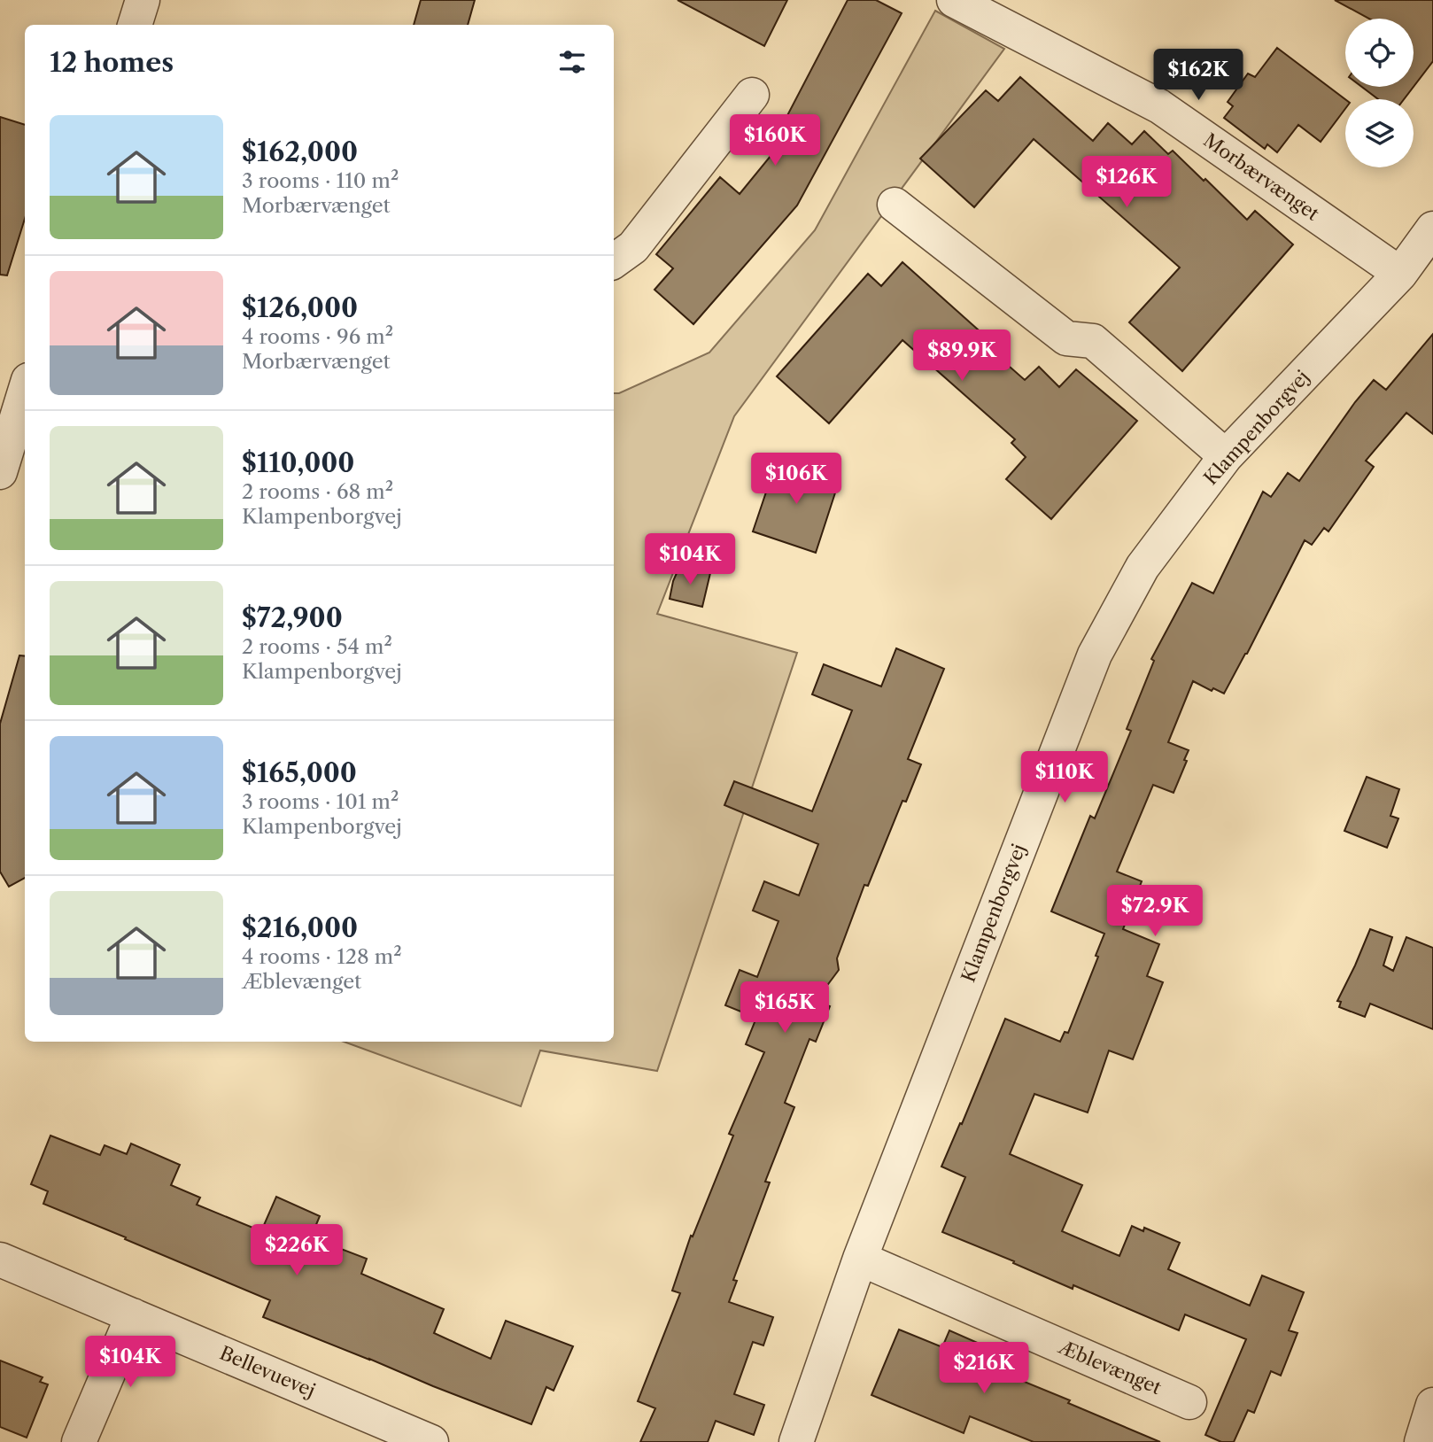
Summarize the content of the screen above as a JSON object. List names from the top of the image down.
{
  "streets": {
    "street": [
      "Morbærvænget",
      "Klampenborgvej",
      "Æblevænget",
      "Bellevuevej"
    ]
  },
  "crossings": [
    ["Morbærvænget", "Klampenborgvej"],
    ["Klampenborgvej", "Æblevænget"]
  ],
  "page": {
    "heading": "12 homes",
    "price": [
      "$162K",
      "$160K",
      "$126K",
      "$89.9K",
      "$106K",
      "$104K",
      "$110K",
      "$72.9K",
      "$165K",
      "$226K",
      "$104K",
      "$216K"
    ],
    "list": [
      {
        "name": "$162,000",
        "note": "3 rooms · 110 m² · Morbærvænget"
      },
      {
        "name": "$126,000",
        "note": "4 rooms · 96 m² · Morbærvænget"
      },
      {
        "name": "$110,000",
        "note": "2 rooms · 68 m² · Klampenborgvej"
      },
      {
        "name": "$72,900",
        "note": "2 rooms · 54 m² · Klampenborgvej"
      },
      {
        "name": "$165,000",
        "note": "3 rooms · 101 m² · Klampenborgvej"
      },
      {
        "name": "$216,000",
        "note": "4 rooms · 128 m² · Æblevænget"
      }
    ]
  }
}
